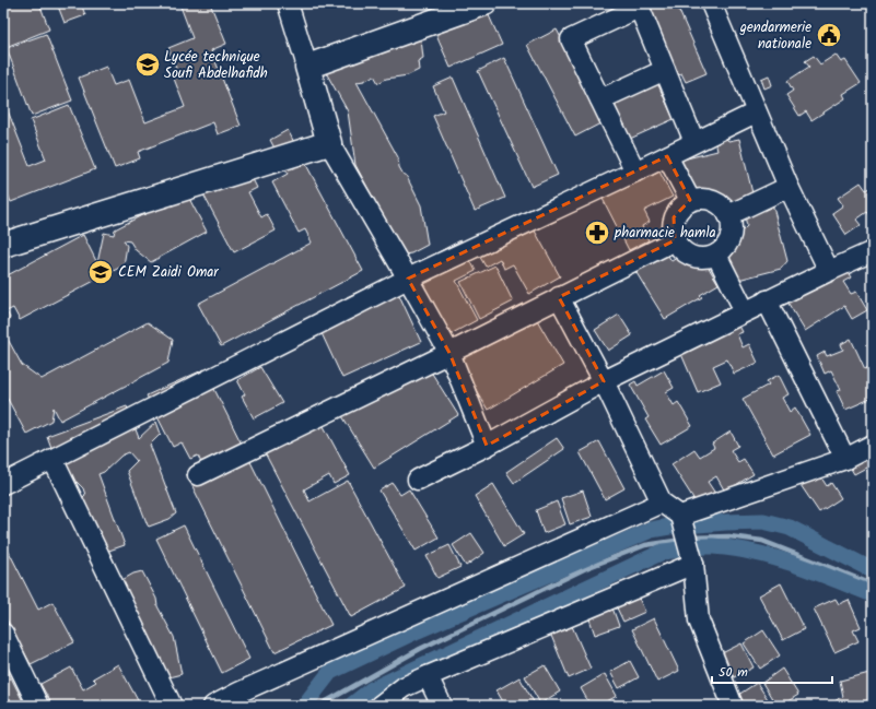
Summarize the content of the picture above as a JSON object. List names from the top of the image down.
{
  "places": {
    "public building": ["gendarmerie nationale"],
    "school or university": ["Lycée technique Soufi Abdelhafidh", "CEM Zaidi Omar"],
    "pharmacy": ["pharmacie hamla"]
  },
  "scale_bar": "50 m"
}
